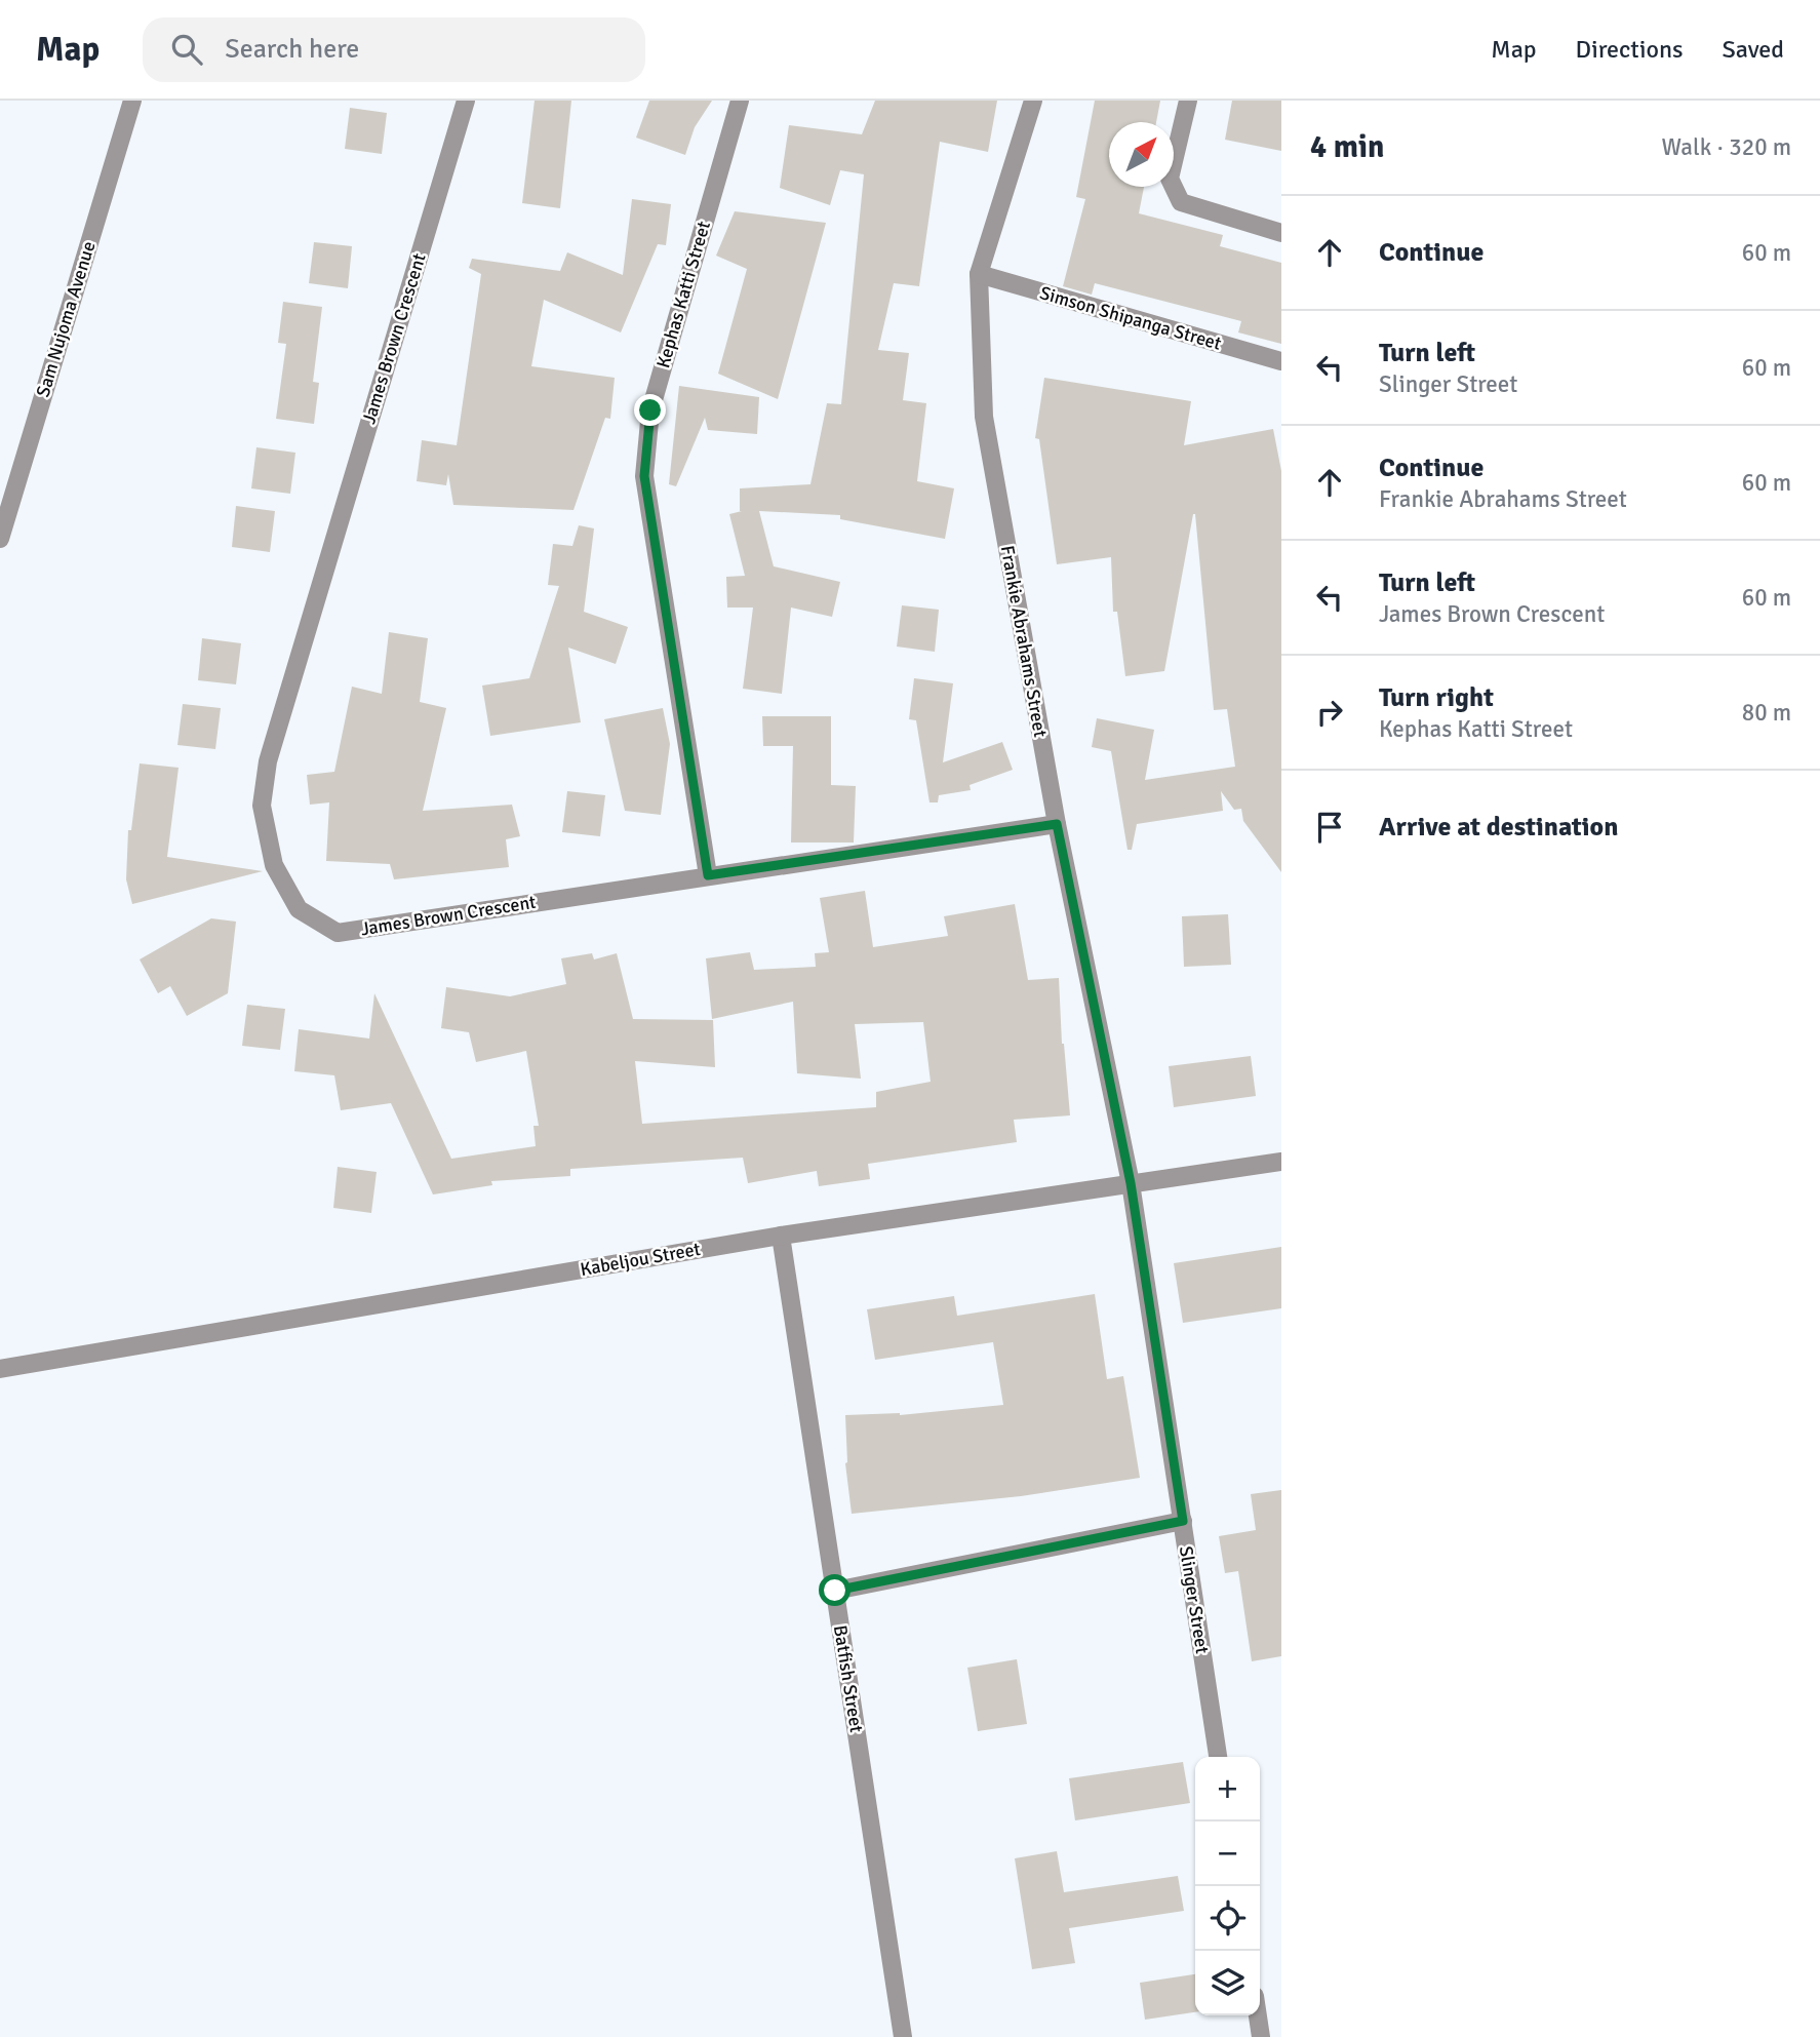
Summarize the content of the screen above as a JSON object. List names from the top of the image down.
{
  "streets": {
    "street": [
      "Kephas Katti Street",
      "Simson Shipanga Street",
      "Sam Nujoma Avenue",
      "James Brown Crescent",
      "Frankie Abrahams Street",
      "Kabeljou Street",
      "Slinger Street",
      "Batfish Street"
    ]
  },
  "crossings": [
    ["Kephas Katti Street", "James Brown Crescent"],
    ["Simson Shipanga Street", "Frankie Abrahams Street"],
    ["James Brown Crescent", "Frankie Abrahams Street"],
    ["Frankie Abrahams Street", "Kabeljou Street"],
    ["Frankie Abrahams Street", "Slinger Street"],
    ["Kabeljou Street", "Slinger Street"],
    ["Kabeljou Street", "Batfish Street"]
  ],
  "north": "top right",
  "page": {
    "header": "Map",
    "search": "Search here",
    "nav": ["Map", "Directions", "Saved"],
    "heading": ["4 min", "Walk · 320 m"],
    "list": [
      ["Continue", "60 m"],
      ["Turn left", "Slinger Street", "60 m"],
      ["Continue", "Frankie Abrahams Street", "60 m"],
      ["Turn left", "James Brown Crescent", "60 m"],
      ["Turn right", "Kephas Katti Street", "80 m"],
      "Arrive at destination"
    ],
    "map_buttons": ["+", "−"]
  }
}
